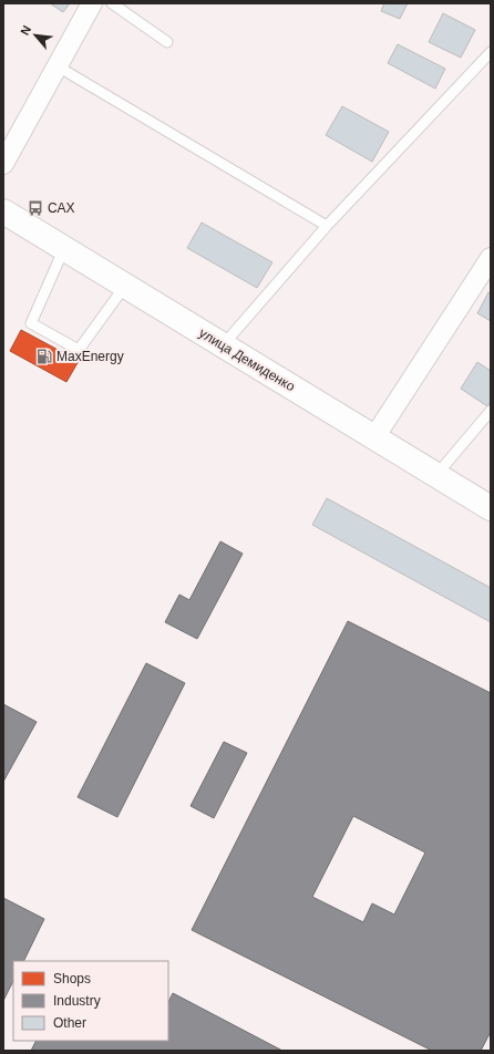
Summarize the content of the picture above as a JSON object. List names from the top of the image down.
{
  "streets": {
    "main road": ["улица Демиденко"]
  },
  "places": {
    "bus stop": ["САХ"],
    "fuel station": ["MaxEnergy"]
  },
  "legend": ["Shops", "Industry", "Other"],
  "north": "top left"
}
